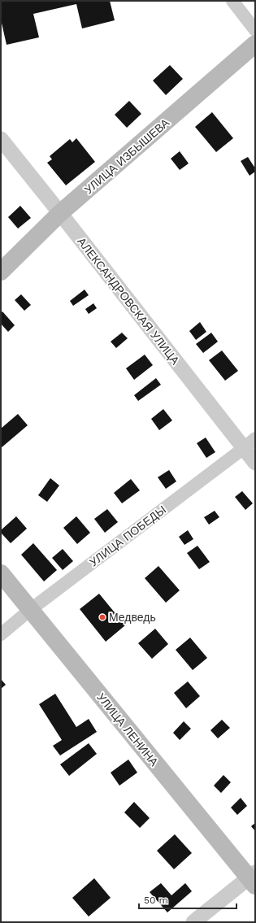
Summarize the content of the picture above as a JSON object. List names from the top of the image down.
{
  "streets": {
    "main road": ["УЛИЦА ИЗБЫШЕВА", "УЛИЦА ЛЕНИНА"],
    "street": ["АЛЕКСАНДРОВСКАЯ УЛИЦА", "УЛИЦА ПОБЕДЫ"]
  },
  "crossings": [
    ["УЛИЦА ИЗБЫШЕВА", "АЛЕКСАНДРОВСКАЯ УЛИЦА"],
    ["АЛЕКСАНДРОВСКАЯ УЛИЦА", "УЛИЦА ПОБЕДЫ"],
    ["УЛИЦА ПОБЕДЫ", "УЛИЦА ЛЕНИНА"]
  ],
  "places": ["Медведь"],
  "scale_bar": "50 m"
}
